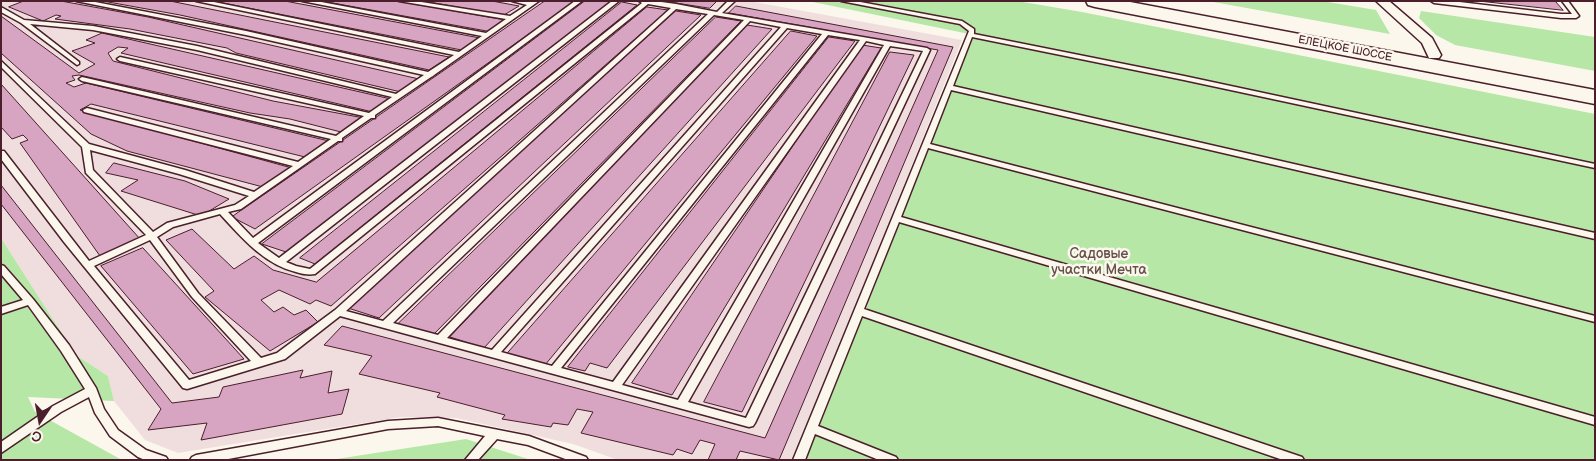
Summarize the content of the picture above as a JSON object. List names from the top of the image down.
{
  "streets": {
    "main road": ["ЕЛЕЦКОЕ ШОССЕ"]
  },
  "parks": ["Садовые участки Мечта"],
  "north": "bottom"
}
